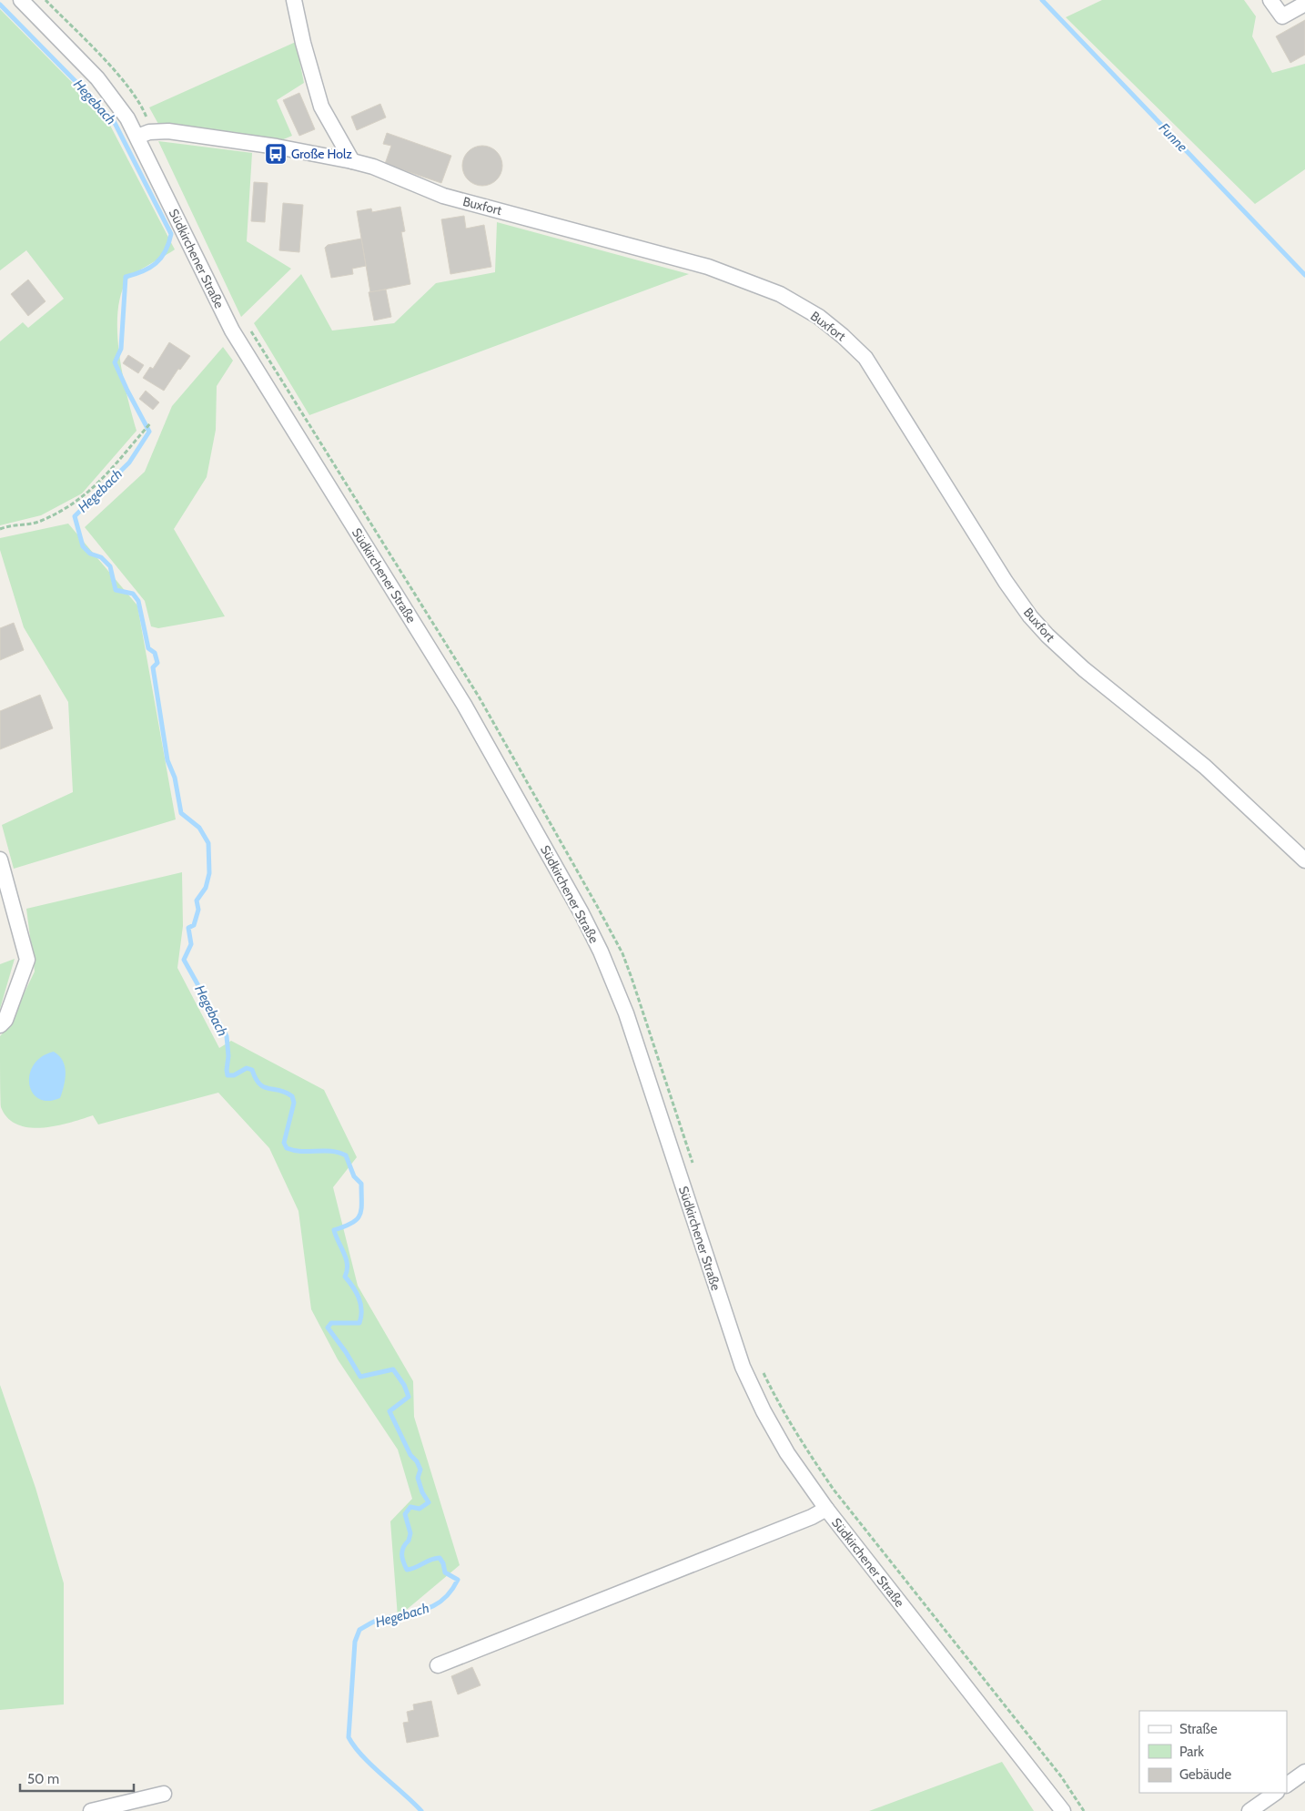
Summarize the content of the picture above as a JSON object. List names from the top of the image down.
{
  "streets": {
    "street": ["Buxfort", "Südkirchener Straße"]
  },
  "crossings": [
    ["Buxfort", "Südkirchener Straße"]
  ],
  "water": ["Hegebach", "Funne"],
  "places": {
    "bus stop": ["Große Holz"]
  },
  "legend": ["Straße", "Park", "Gebäude"],
  "scale_bar": "50 m"
}
